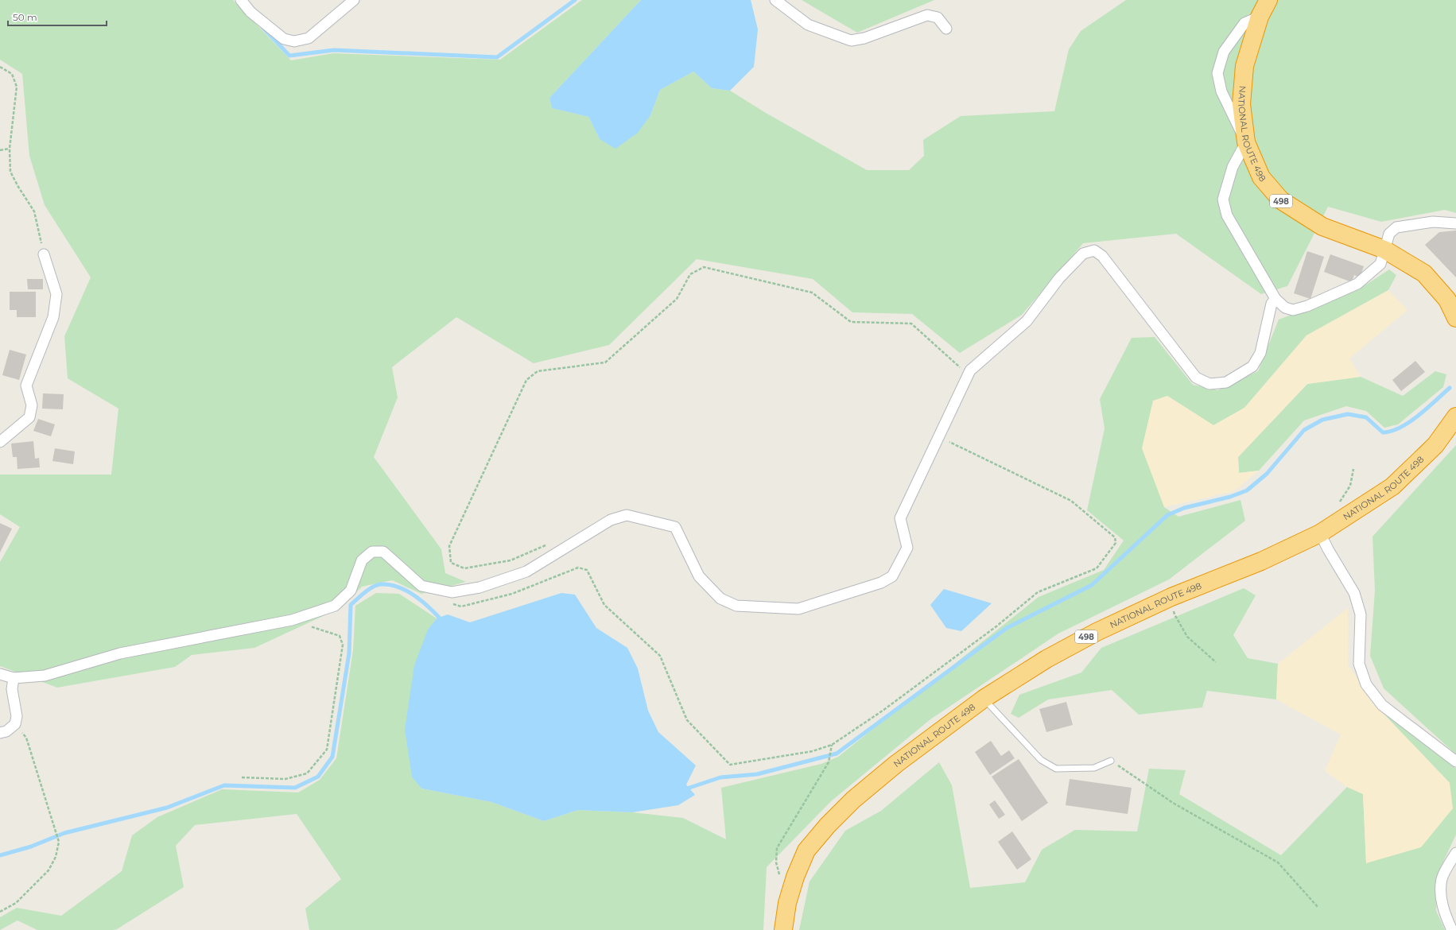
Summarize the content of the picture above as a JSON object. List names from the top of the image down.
{
  "streets": {
    "highway": ["NATIONAL ROUTE 498", "498"]
  },
  "scale_bar": "50 m"
}
